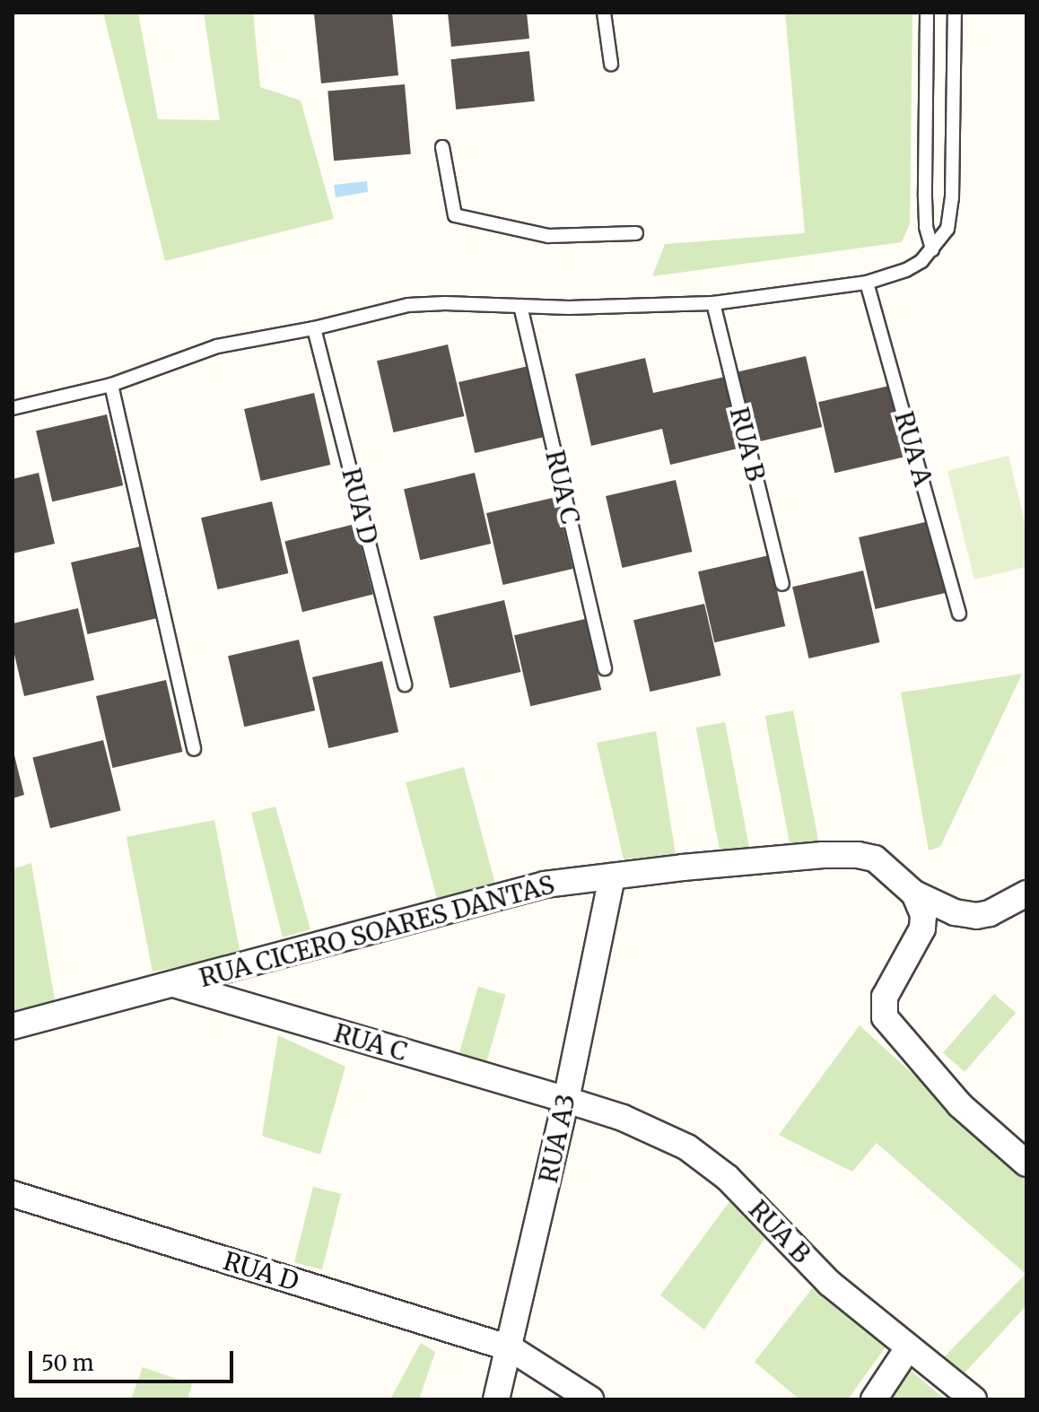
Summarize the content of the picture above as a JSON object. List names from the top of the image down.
{
  "streets": {
    "street": [
      "RUA B",
      "RUA C",
      "RUA D",
      "RUA CICERO SOARES DANTAS",
      "RUA A3"
    ],
    "lane": ["RUA A"]
  },
  "crossings": [
    ["RUA B", "RUA C"],
    ["RUA B", "RUA A3"],
    ["RUA C", "RUA CICERO SOARES DANTAS"],
    ["RUA C", "RUA A3"],
    ["RUA D", "RUA A3"],
    ["RUA CICERO SOARES DANTAS", "RUA A3"]
  ],
  "scale_bar": "50 m"
}
